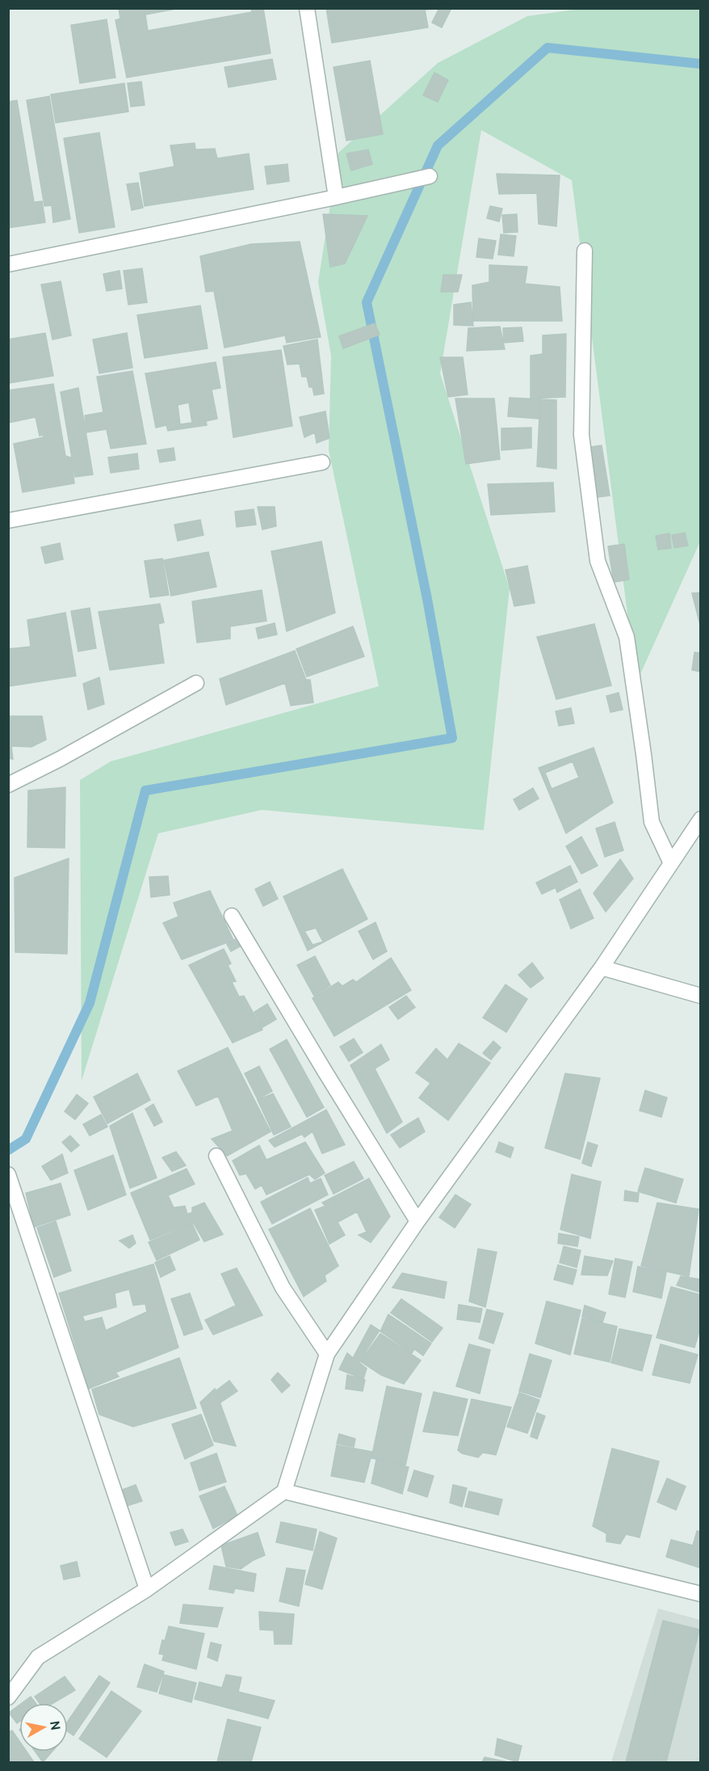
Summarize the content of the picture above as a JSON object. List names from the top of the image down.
{
  "north": "right"
}
